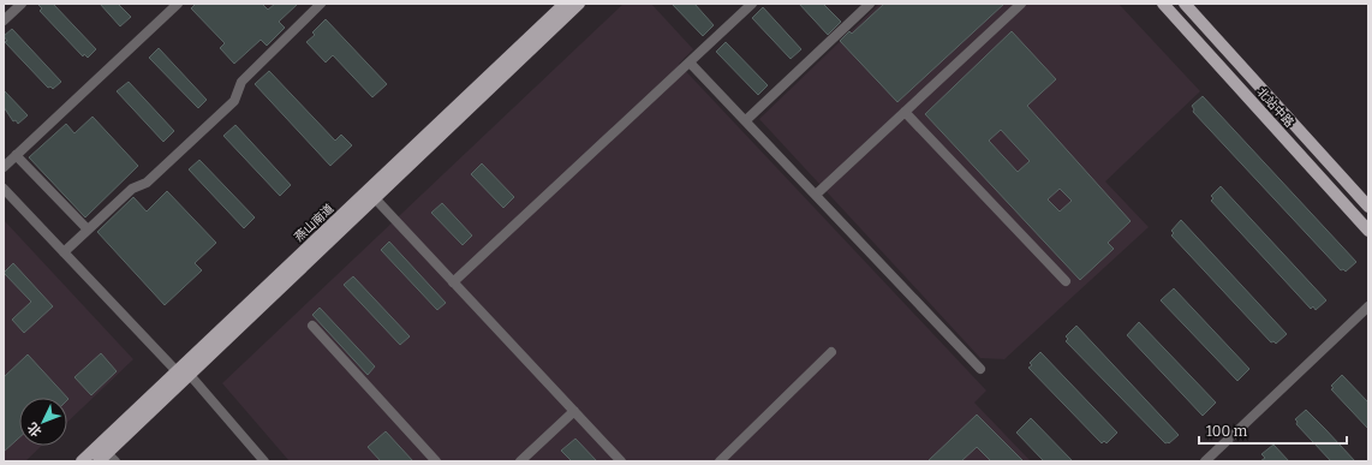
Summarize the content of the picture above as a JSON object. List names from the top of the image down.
{
  "streets": {
    "main road": ["北站中路", "燕山南道"]
  },
  "scale_bar": "100 m",
  "north": "bottom left"
}
